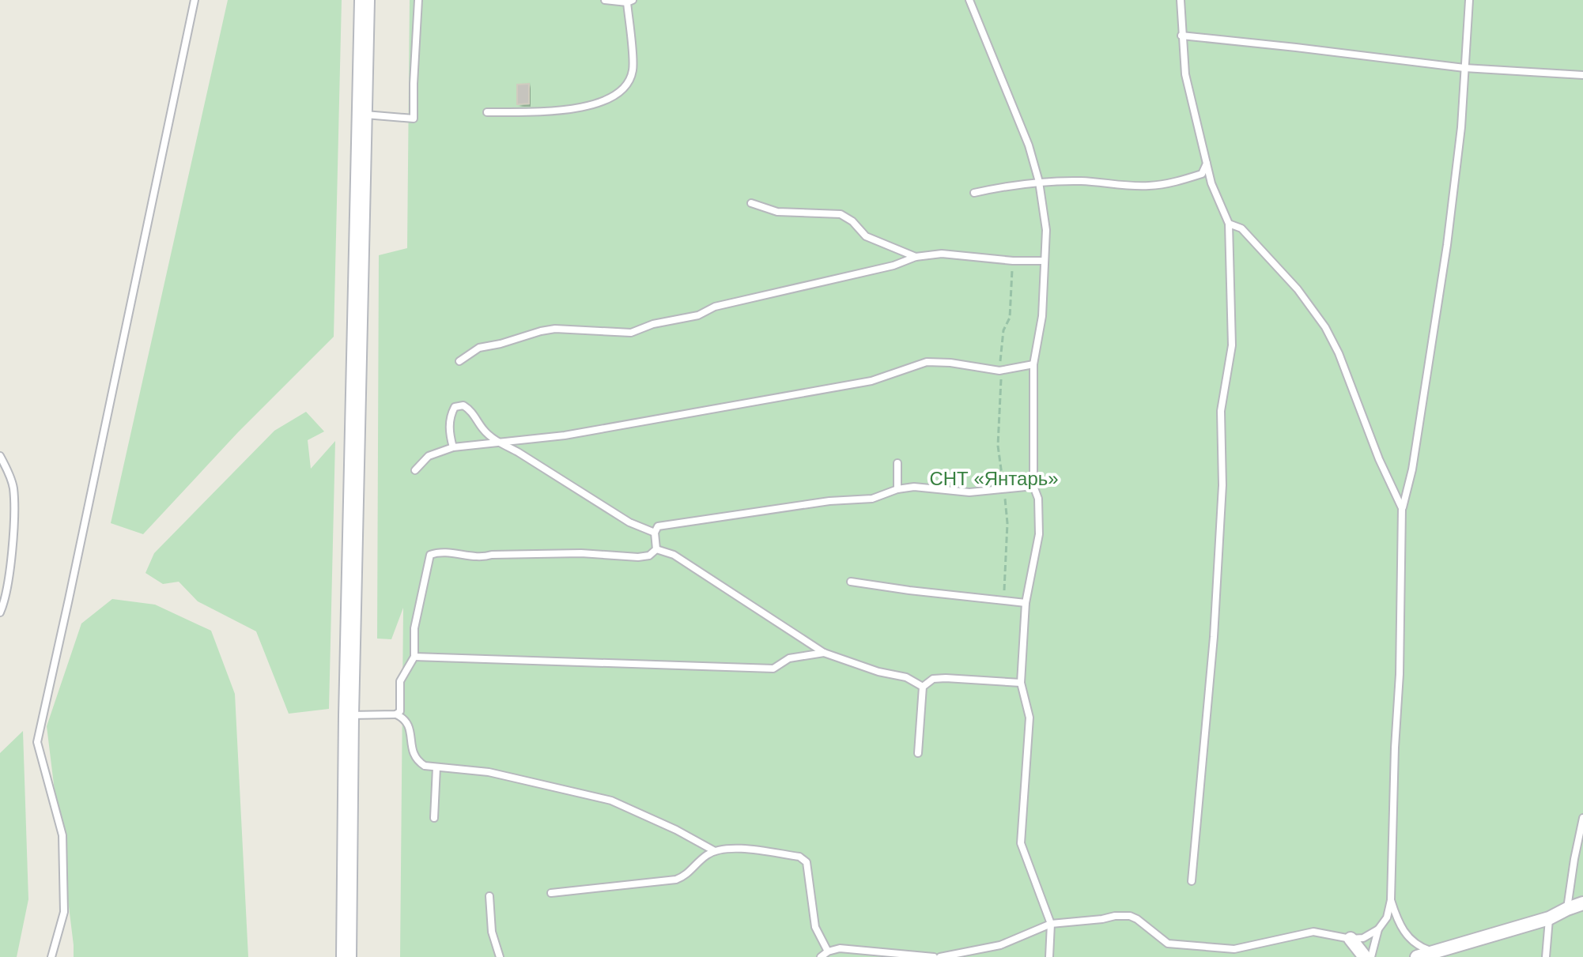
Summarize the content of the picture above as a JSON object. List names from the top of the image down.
{
  "parks": ["СНТ «Янтарь»"]
}
